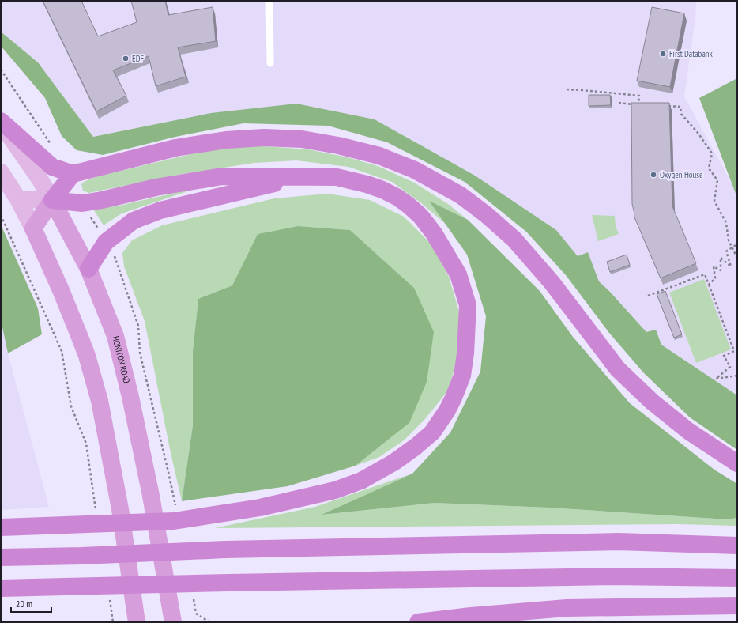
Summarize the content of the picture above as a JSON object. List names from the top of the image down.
{
  "streets": {
    "highway": ["HONITON ROAD"]
  },
  "places": ["First Databank", "EDF", "Oxygen House"],
  "scale_bar": "20 m"
}
